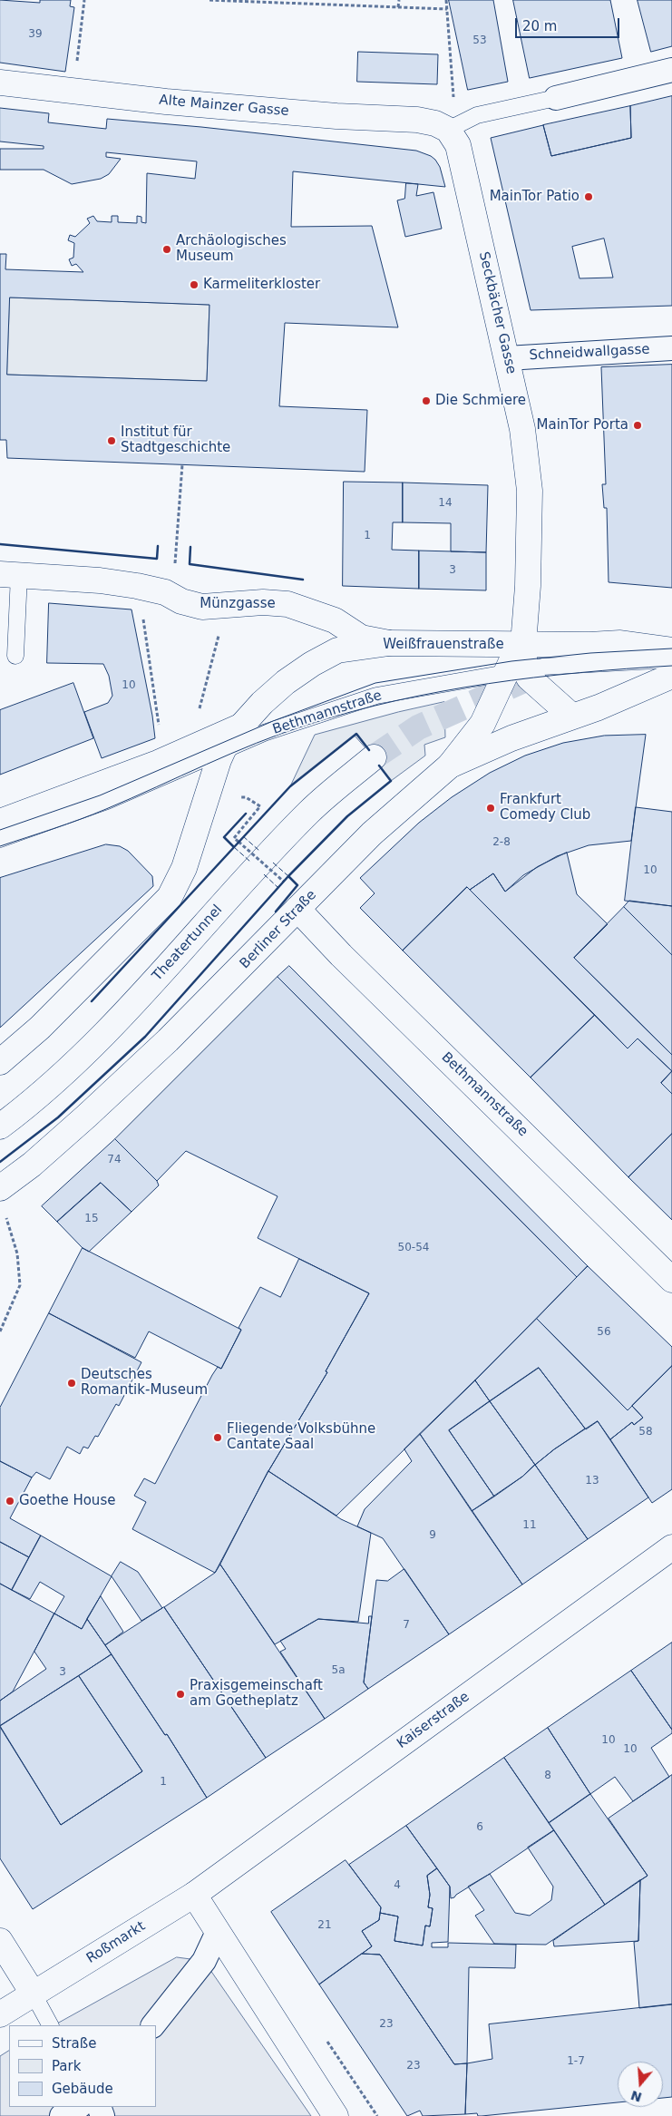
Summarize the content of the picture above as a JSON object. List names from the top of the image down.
{
  "streets": {
    "street": [
      "Alte Mainzer Gasse",
      "Seckbächer Gasse",
      "Schneidwallgasse",
      "Münzgasse",
      "Weißfrauenstraße",
      "Bethmannstraße",
      "Berliner Straße",
      "Theatertunnel",
      "Kaiserstraße",
      "Roßmarkt"
    ]
  },
  "crossings": [
    ["Alte Mainzer Gasse", "Seckbächer Gasse"],
    ["Seckbächer Gasse", "Schneidwallgasse"],
    ["Seckbächer Gasse", "Weißfrauenstraße"],
    ["Seckbächer Gasse", "Berliner Straße"],
    ["Münzgasse", "Weißfrauenstraße"],
    ["Weißfrauenstraße", "Berliner Straße"],
    ["Bethmannstraße", "Berliner Straße"],
    ["Kaiserstraße", "Roßmarkt"]
  ],
  "places": [
    "MainTor Patio",
    "Archäologisches Museum",
    "Karmeliterkloster",
    "Die Schmiere",
    "MainTor Porta",
    "Institut für Stadtgeschichte",
    "Frankfurt Comedy Club",
    "Deutsches Romantik-Museum",
    "Fliegende Volksbühne Cantate Saal",
    "Goethe House",
    "Praxisgemeinschaft am Goetheplatz"
  ],
  "house_numbers": [
    "39",
    "53",
    "14",
    "1",
    "3",
    "10",
    "2-8",
    "10",
    "74",
    "15",
    "50-54",
    "56",
    "58",
    "13",
    "11",
    "9",
    "7",
    "5a",
    "3",
    "10",
    "10",
    "8",
    "1",
    "6",
    "4",
    "21",
    "23",
    "1-7",
    "23"
  ],
  "legend": ["Straße", "Park", "Gebäude"],
  "scale_bar": "20 m",
  "north": "bottom"
}
